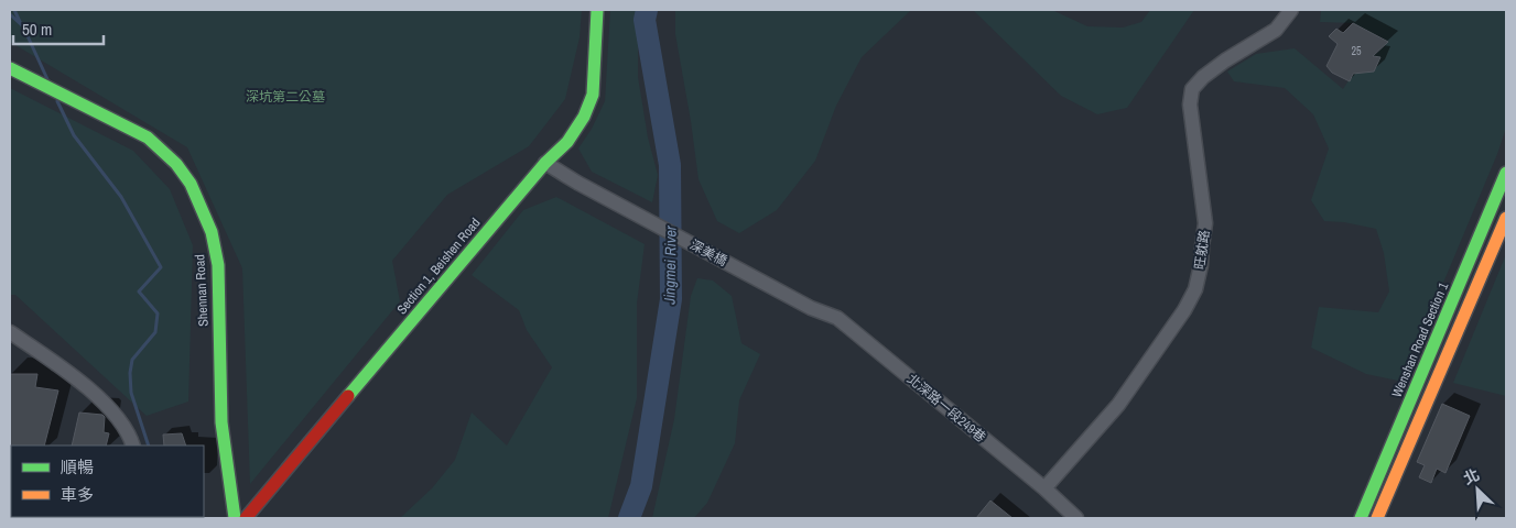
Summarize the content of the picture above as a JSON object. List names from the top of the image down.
{
  "streets": {
    "main road": ["Section 1, Beishen Road", "Shennan Road", "Wenshan Road Section 1"],
    "street": ["旺躭路", "深美橋", "北深路一段249巷"]
  },
  "crossings": [
    ["旺躭路", "北深路一段249巷"],
    ["深美橋", "Section 1, Beishen Road"],
    ["深美橋", "北深路一段249巷"]
  ],
  "water": ["Jingmei River"],
  "parks": ["深坑第二公墓"],
  "house_numbers": ["25"],
  "legend": ["順暢", "車多"],
  "scale_bar": "50 m",
  "north": "top left"
}
